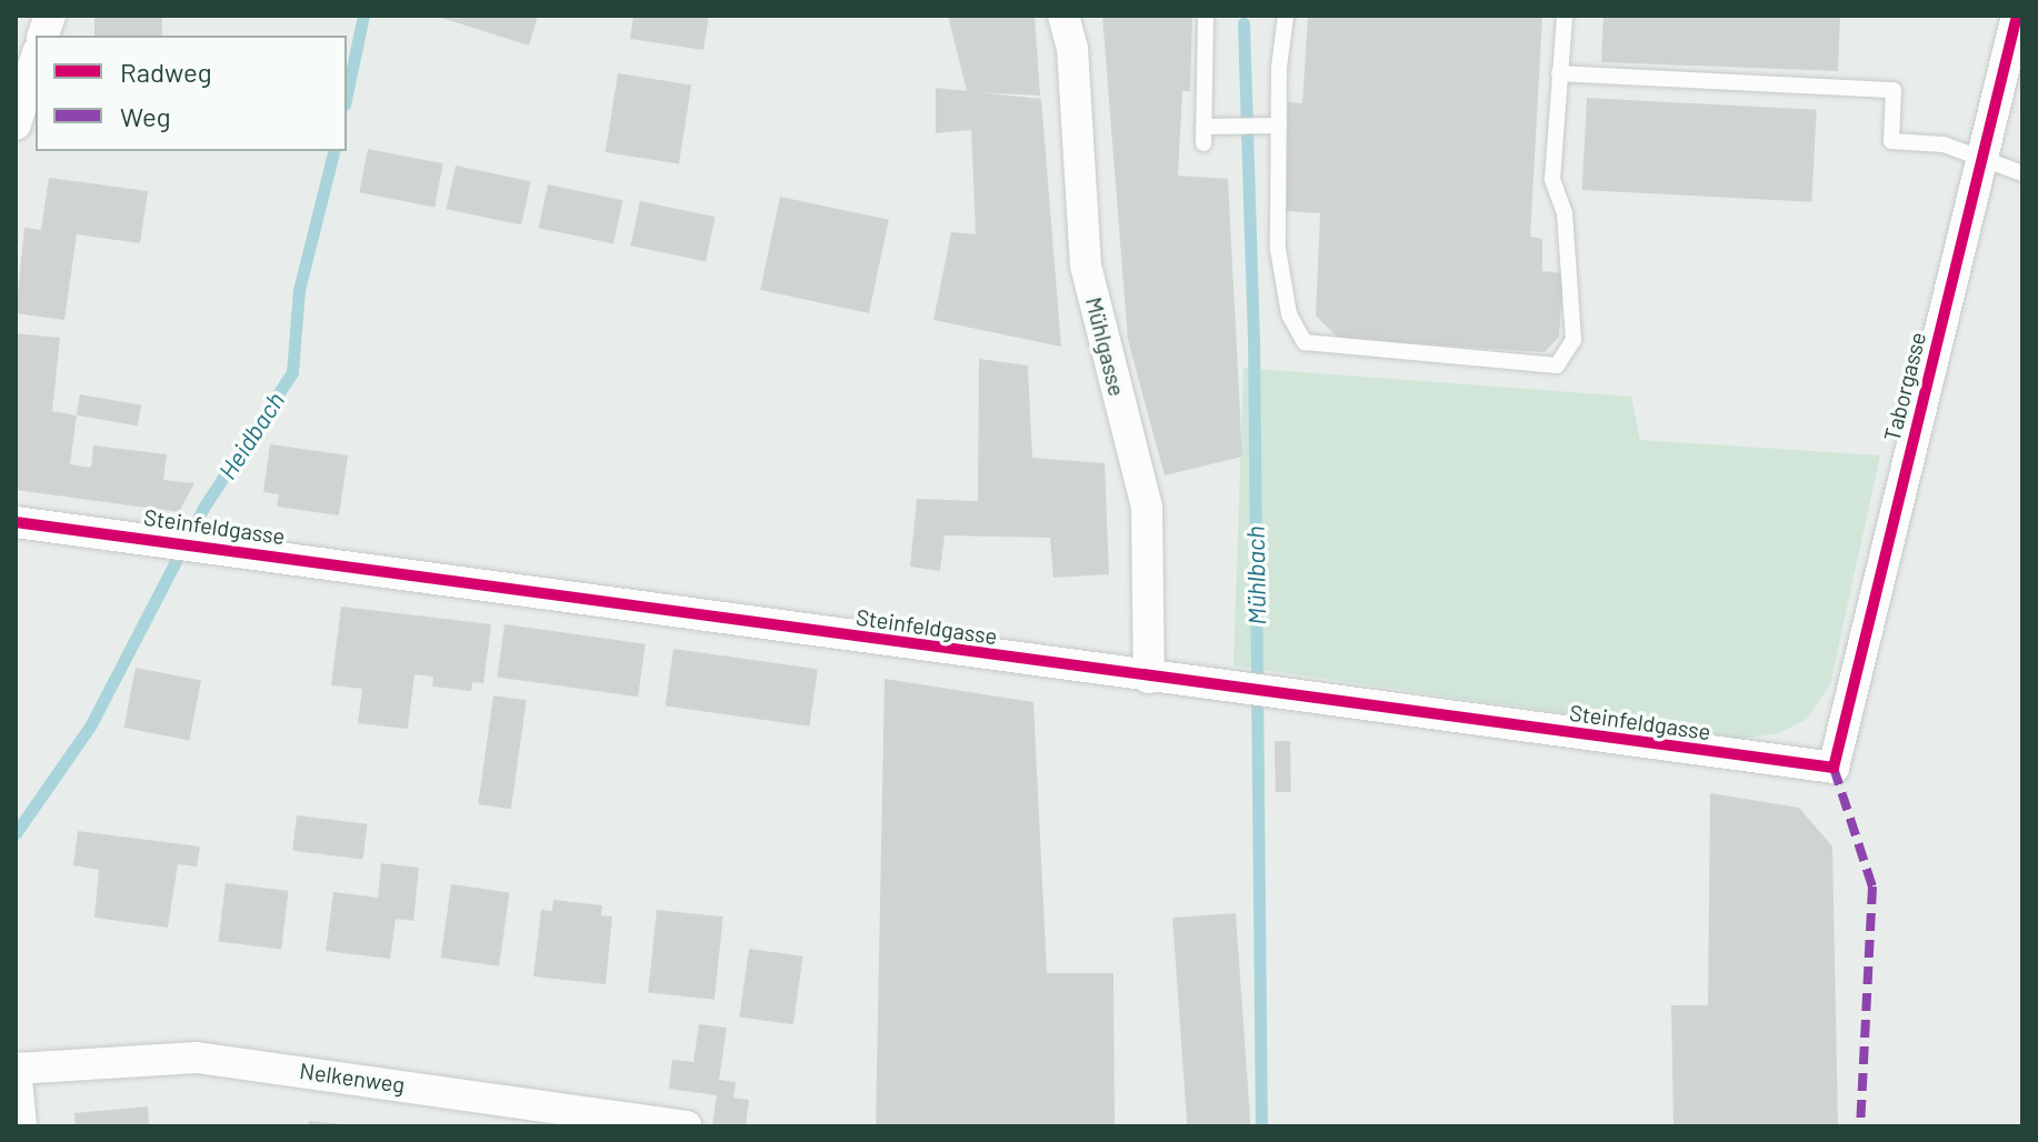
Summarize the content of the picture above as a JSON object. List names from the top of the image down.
{
  "streets": {
    "street": [
      "Mühlgasse",
      "Taborgasse",
      "Steinfeldgasse",
      "Nelkenweg"
    ]
  },
  "crossings": [
    ["Mühlgasse", "Steinfeldgasse"],
    ["Taborgasse", "Steinfeldgasse"]
  ],
  "water": ["Heidbach", "Mühlbach"],
  "legend": ["Radweg", "Weg"]
}
